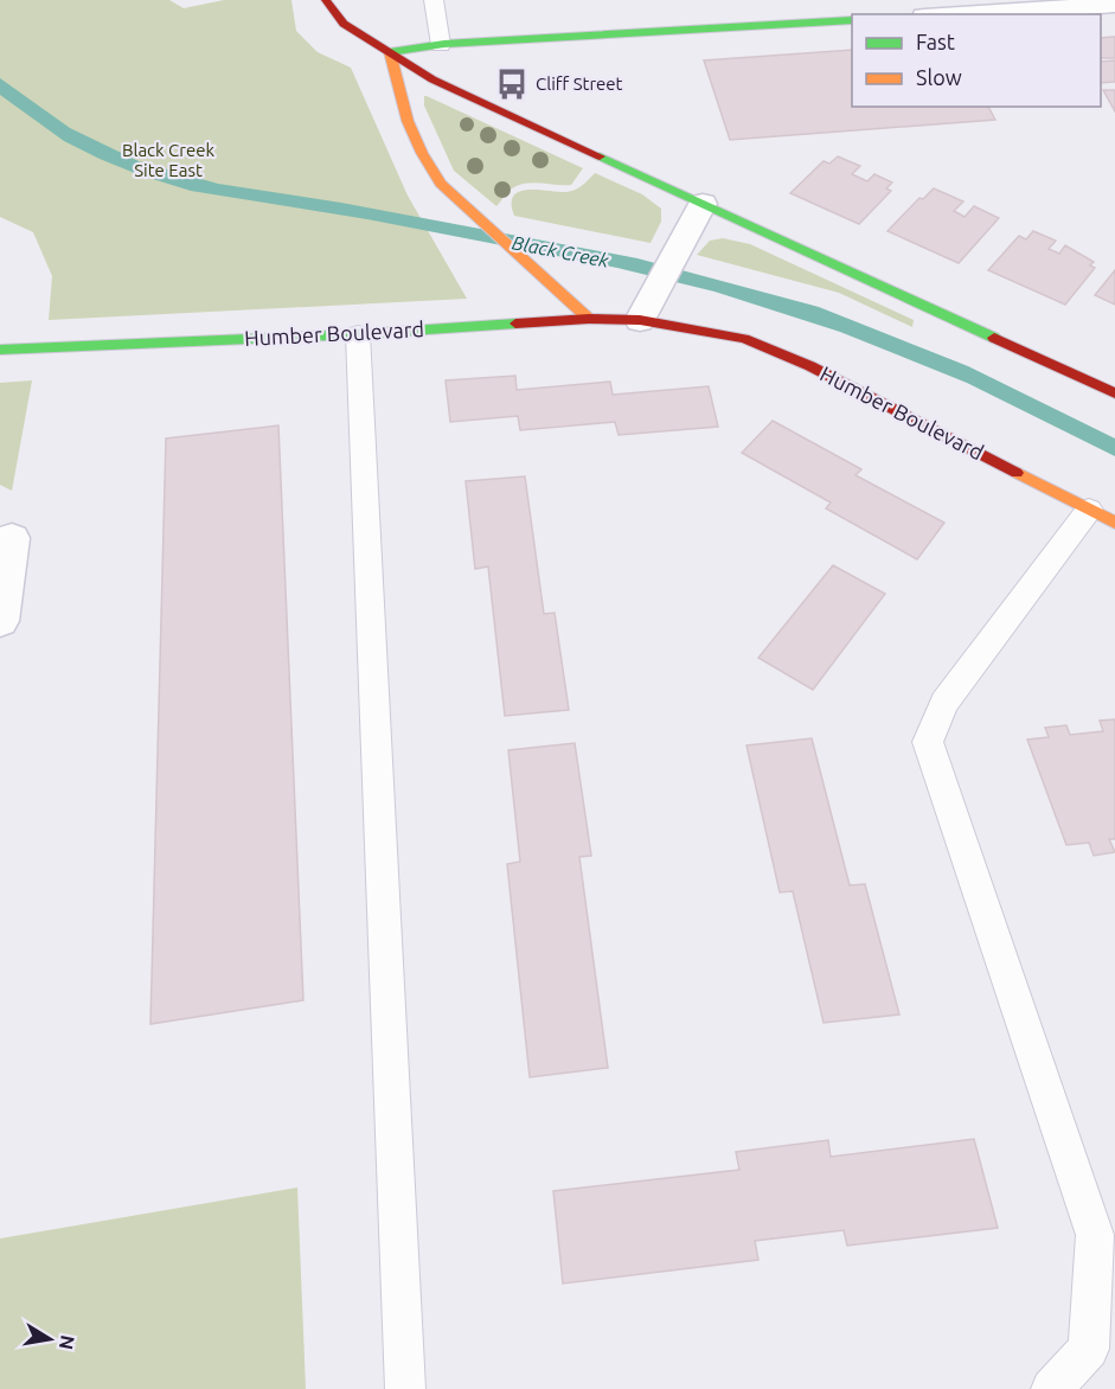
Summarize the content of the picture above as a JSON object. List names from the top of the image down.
{
  "streets": {
    "street": ["Humber Boulevard"]
  },
  "water": ["Black Creek"],
  "parks": ["Black Creek Site East"],
  "places": {
    "bus stop": ["Cliff Street"]
  },
  "legend": ["Fast", "Slow"],
  "north": "right"
}
